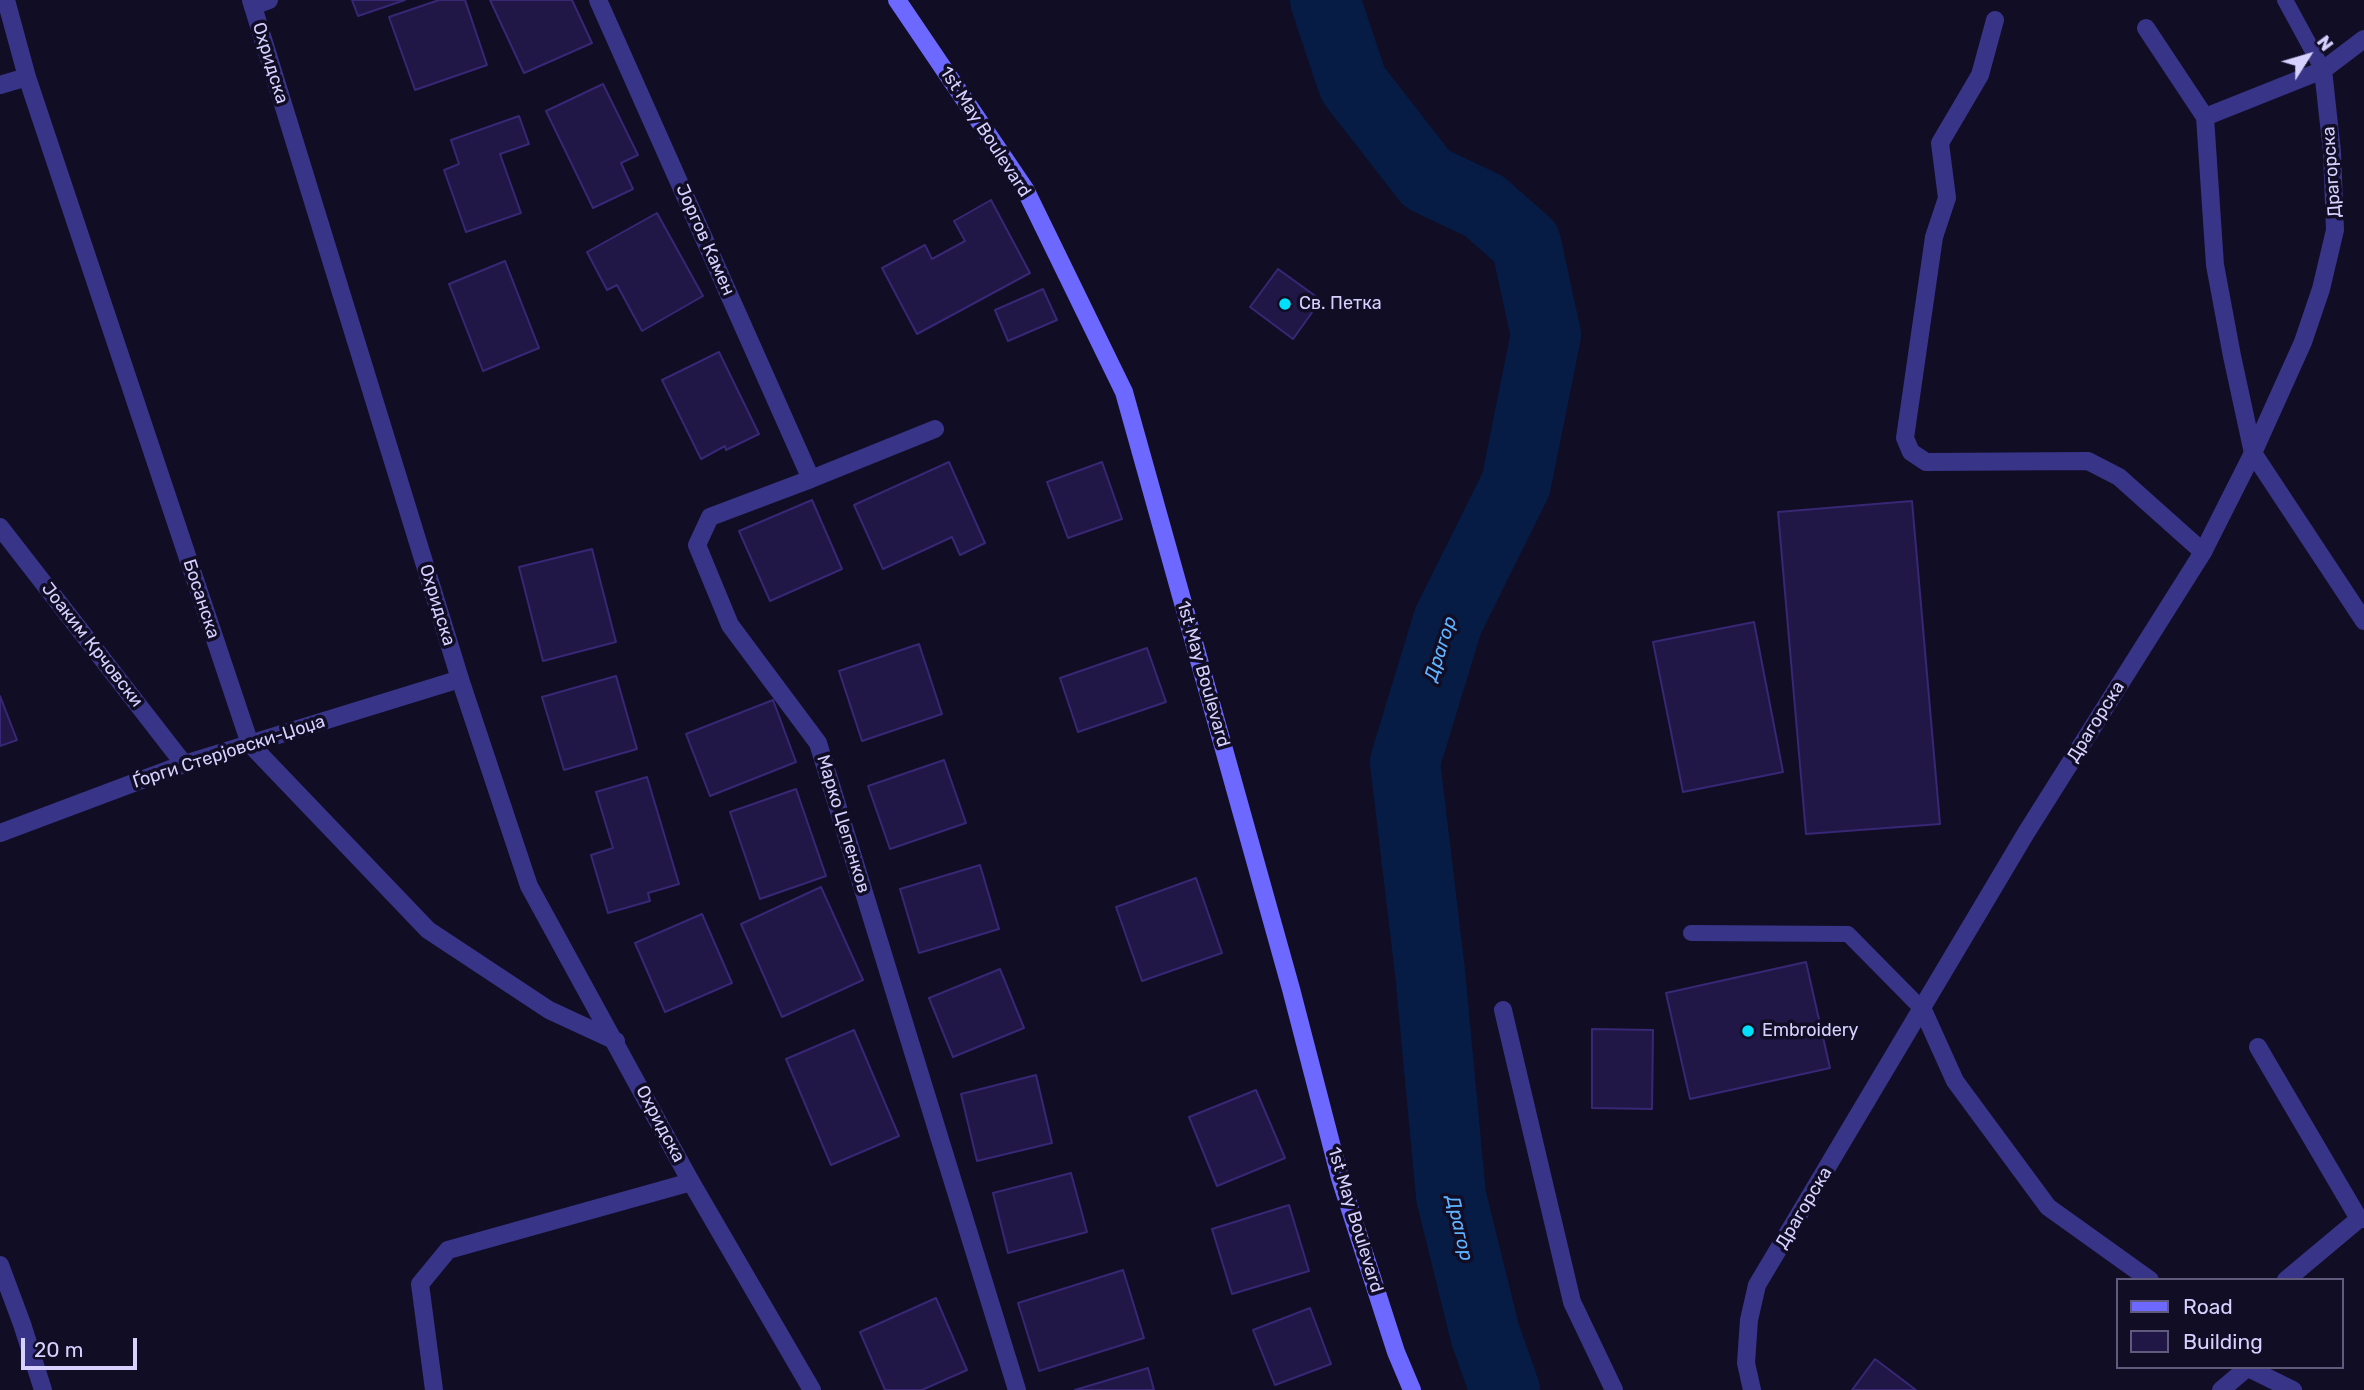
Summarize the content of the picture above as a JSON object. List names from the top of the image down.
{
  "streets": {
    "main road": ["1st May Boulevard"],
    "street": [
      "Охридска",
      "Драгорска",
      "Јоргов Камен",
      "Босанска",
      "Јоаким Крчовски",
      "Ѓорги Стерјовски-Џоџа",
      "Марко Цепенков"
    ]
  },
  "crossings": [
    ["Охридска", "Босанска"],
    ["Охридска", "Ѓорги Стерјовски-Џоџа"],
    ["Јоргов Камен", "Марко Цепенков"],
    ["Босанска", "Ѓорги Стерјовски-Џоџа"],
    ["Јоаким Крчовски", "Ѓорги Стерјовски-Џоџа"]
  ],
  "water": ["Драгор"],
  "places": ["Св. Петка", "Embroidery"],
  "legend": ["Road", "Building"],
  "scale_bar": "20 m",
  "north": "top right"
}
